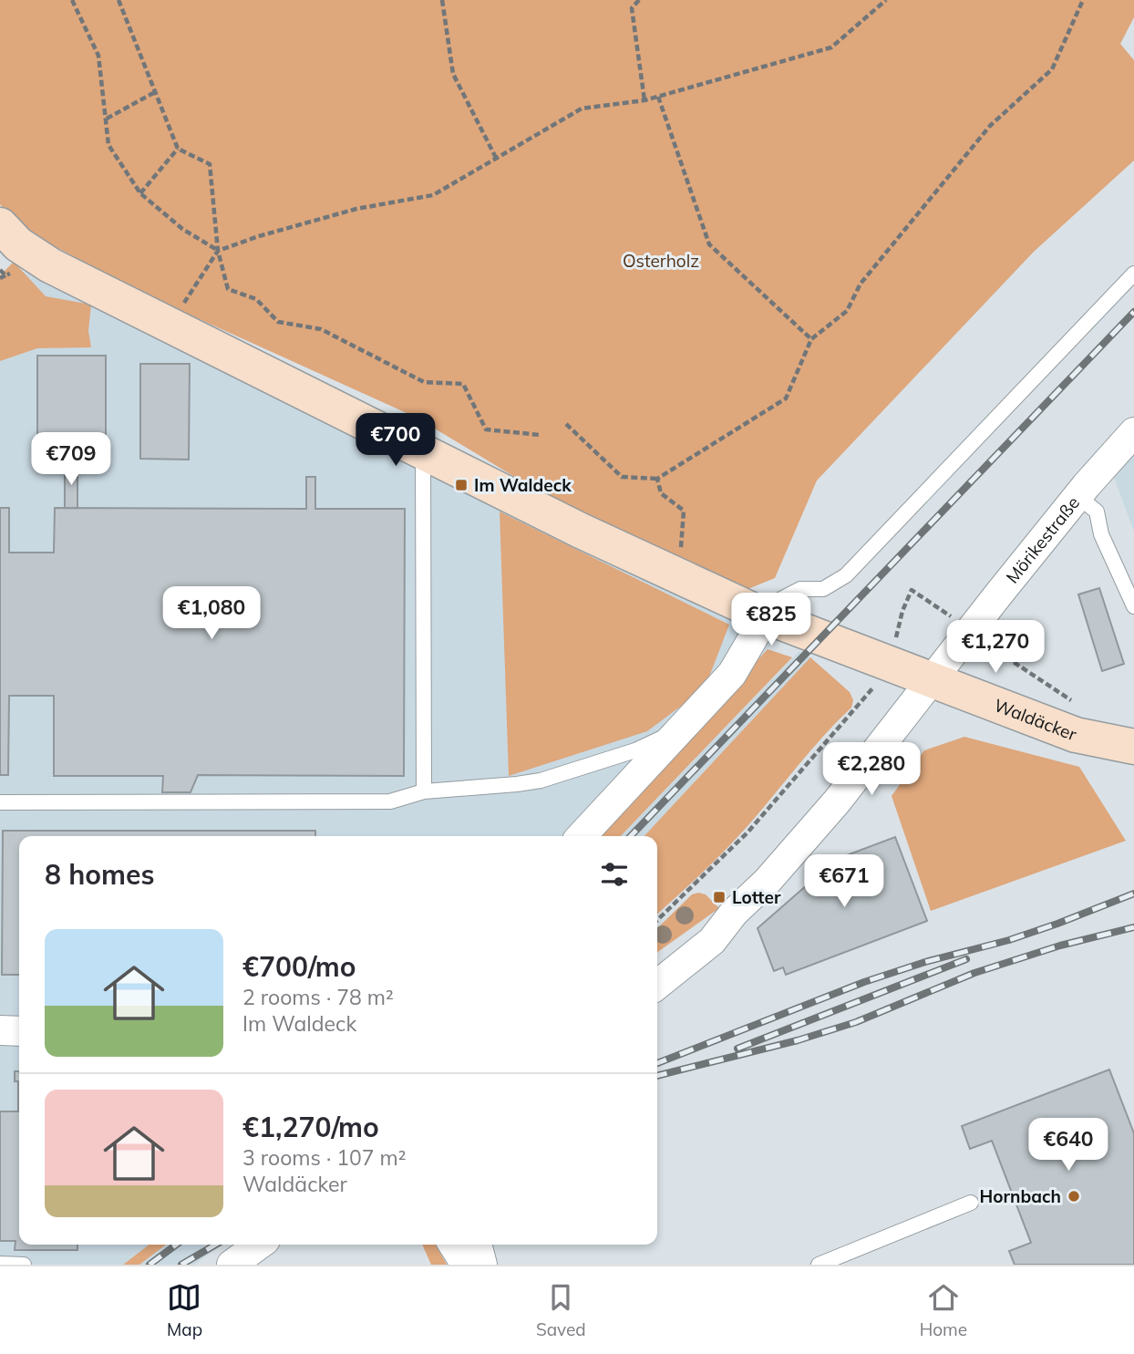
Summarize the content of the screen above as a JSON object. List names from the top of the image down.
{
  "streets": {
    "street": ["Mörikestraße", "Waldäcker"]
  },
  "crossings": [
    ["Mörikestraße", "Waldäcker"]
  ],
  "parks": ["Osterholz"],
  "places": {
    "transit": ["Im Waldeck", "Lotter"],
    "other": ["Hornbach"]
  },
  "page": {
    "price": [
      "€700",
      "€709",
      "€1,080",
      "€825",
      "€1,270",
      "€2,280",
      "€671",
      "€640"
    ],
    "heading": "8 homes",
    "list": [
      {
        "name": "€700/mo",
        "note": "2 rooms · 78 m² · Im Waldeck"
      },
      {
        "name": "€1,270/mo",
        "note": "3 rooms · 107 m² · Waldäcker"
      }
    ],
    "tabs": ["Map", "Saved", "Home"]
  }
}
